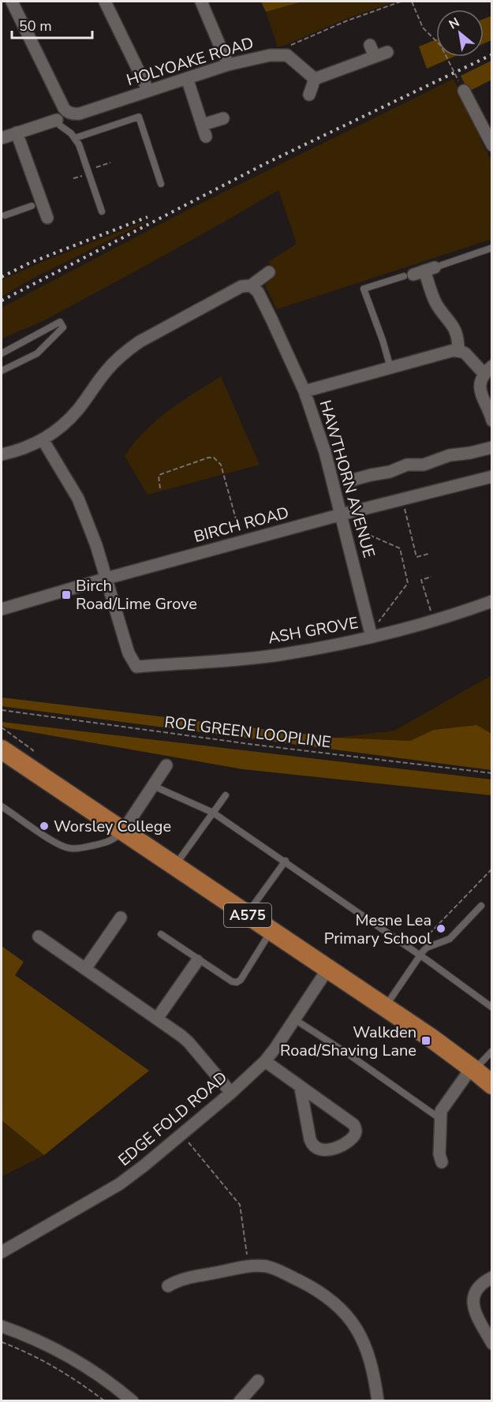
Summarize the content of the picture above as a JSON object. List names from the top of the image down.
{
  "streets": {
    "main road": ["A575"],
    "street": [
      "HOLYOAKE ROAD",
      "HAWTHORN AVENUE",
      "BIRCH ROAD",
      "ASH GROVE",
      "EDGE FOLD ROAD"
    ],
    "path": ["ROE GREEN LOOPLINE"]
  },
  "crossings": [
    ["HAWTHORN AVENUE", "BIRCH ROAD"],
    ["HAWTHORN AVENUE", "ASH GROVE"],
    ["BIRCH ROAD", "ASH GROVE"],
    ["A575", "EDGE FOLD ROAD"]
  ],
  "places": {
    "transit": ["Birch Road/Lime Grove", "Walkden Road/Shaving Lane"],
    "other": ["Worsley College", "Mesne Lea Primary School"]
  },
  "scale_bar": "50 m",
  "north": "top left"
}
